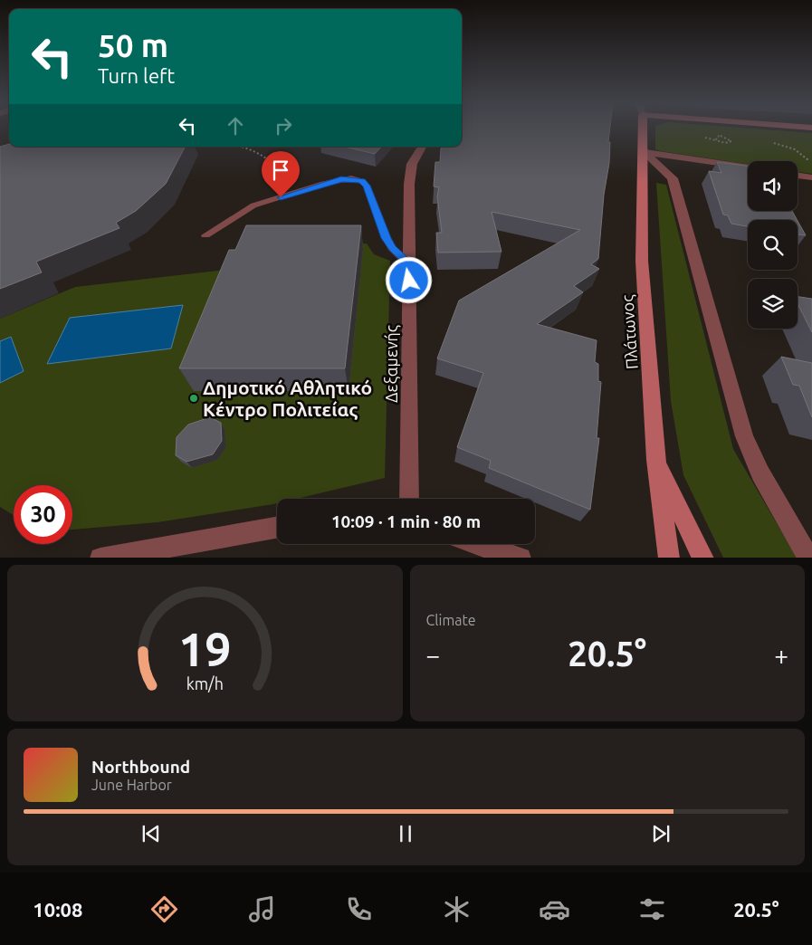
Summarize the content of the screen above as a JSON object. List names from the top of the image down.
{
  "streets": {
    "street": ["Πλάτωνος", "Δεξαμενής"]
  },
  "places": ["Δημοτικό Αθλητικό Κέντρο Πολιτείας"],
  "page": {
    "turn": ["50 m", "Turn left"],
    "limit": "30",
    "trip": "10:09 · 1 min · 80 m",
    "tile": "Climate",
    "heat": ["−", "20.5°", "+"],
    "song": ["Northbound", "June Harbor"],
    "tabs": ["10:08", "20.5°"],
    "gauge": ["19", "km/h"]
  }
}
